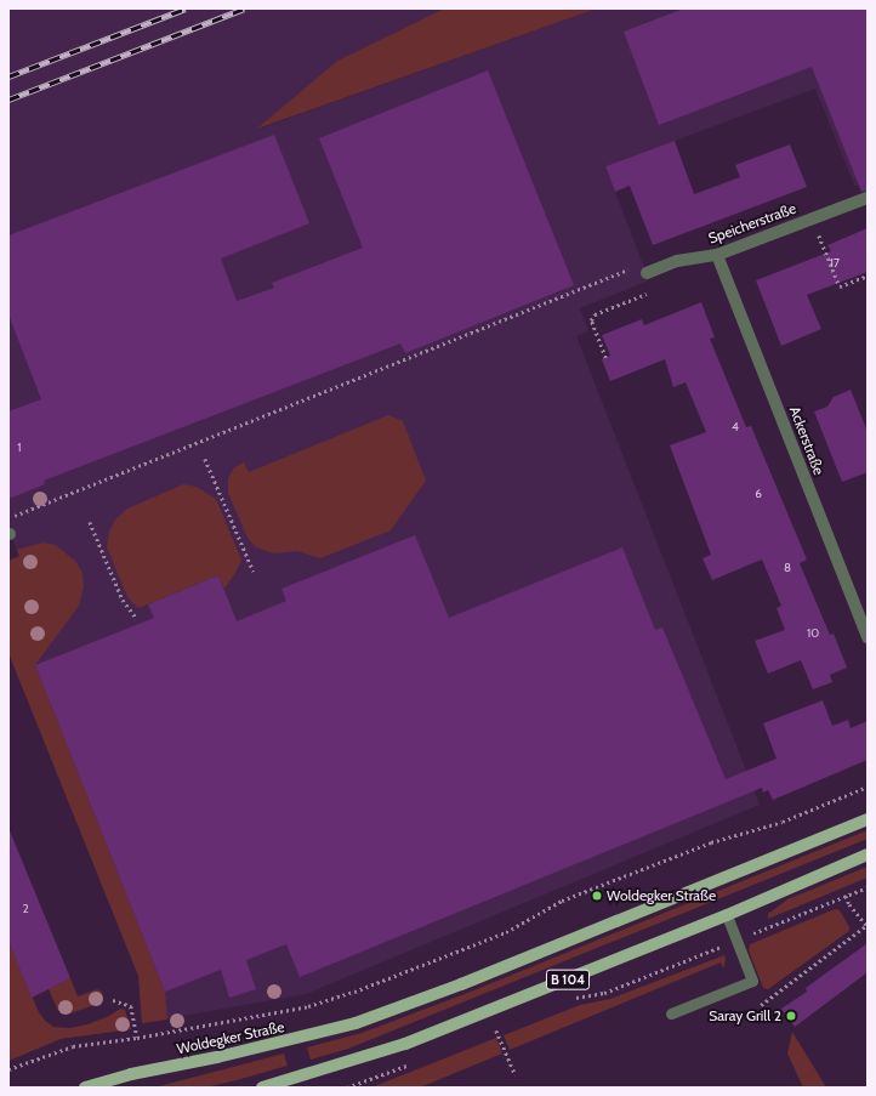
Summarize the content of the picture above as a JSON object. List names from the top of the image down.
{
  "streets": {
    "main road": ["B 104", "Woldegker Straße"],
    "street": ["Speicherstraße", "Ackerstraße"]
  },
  "crossings": [
    ["Speicherstraße", "Ackerstraße"]
  ],
  "places": ["Woldegker Straße", "Saray Grill 2"],
  "house_numbers": [
    "17",
    "4",
    "1",
    "6",
    "8",
    "10",
    "2"
  ]
}
